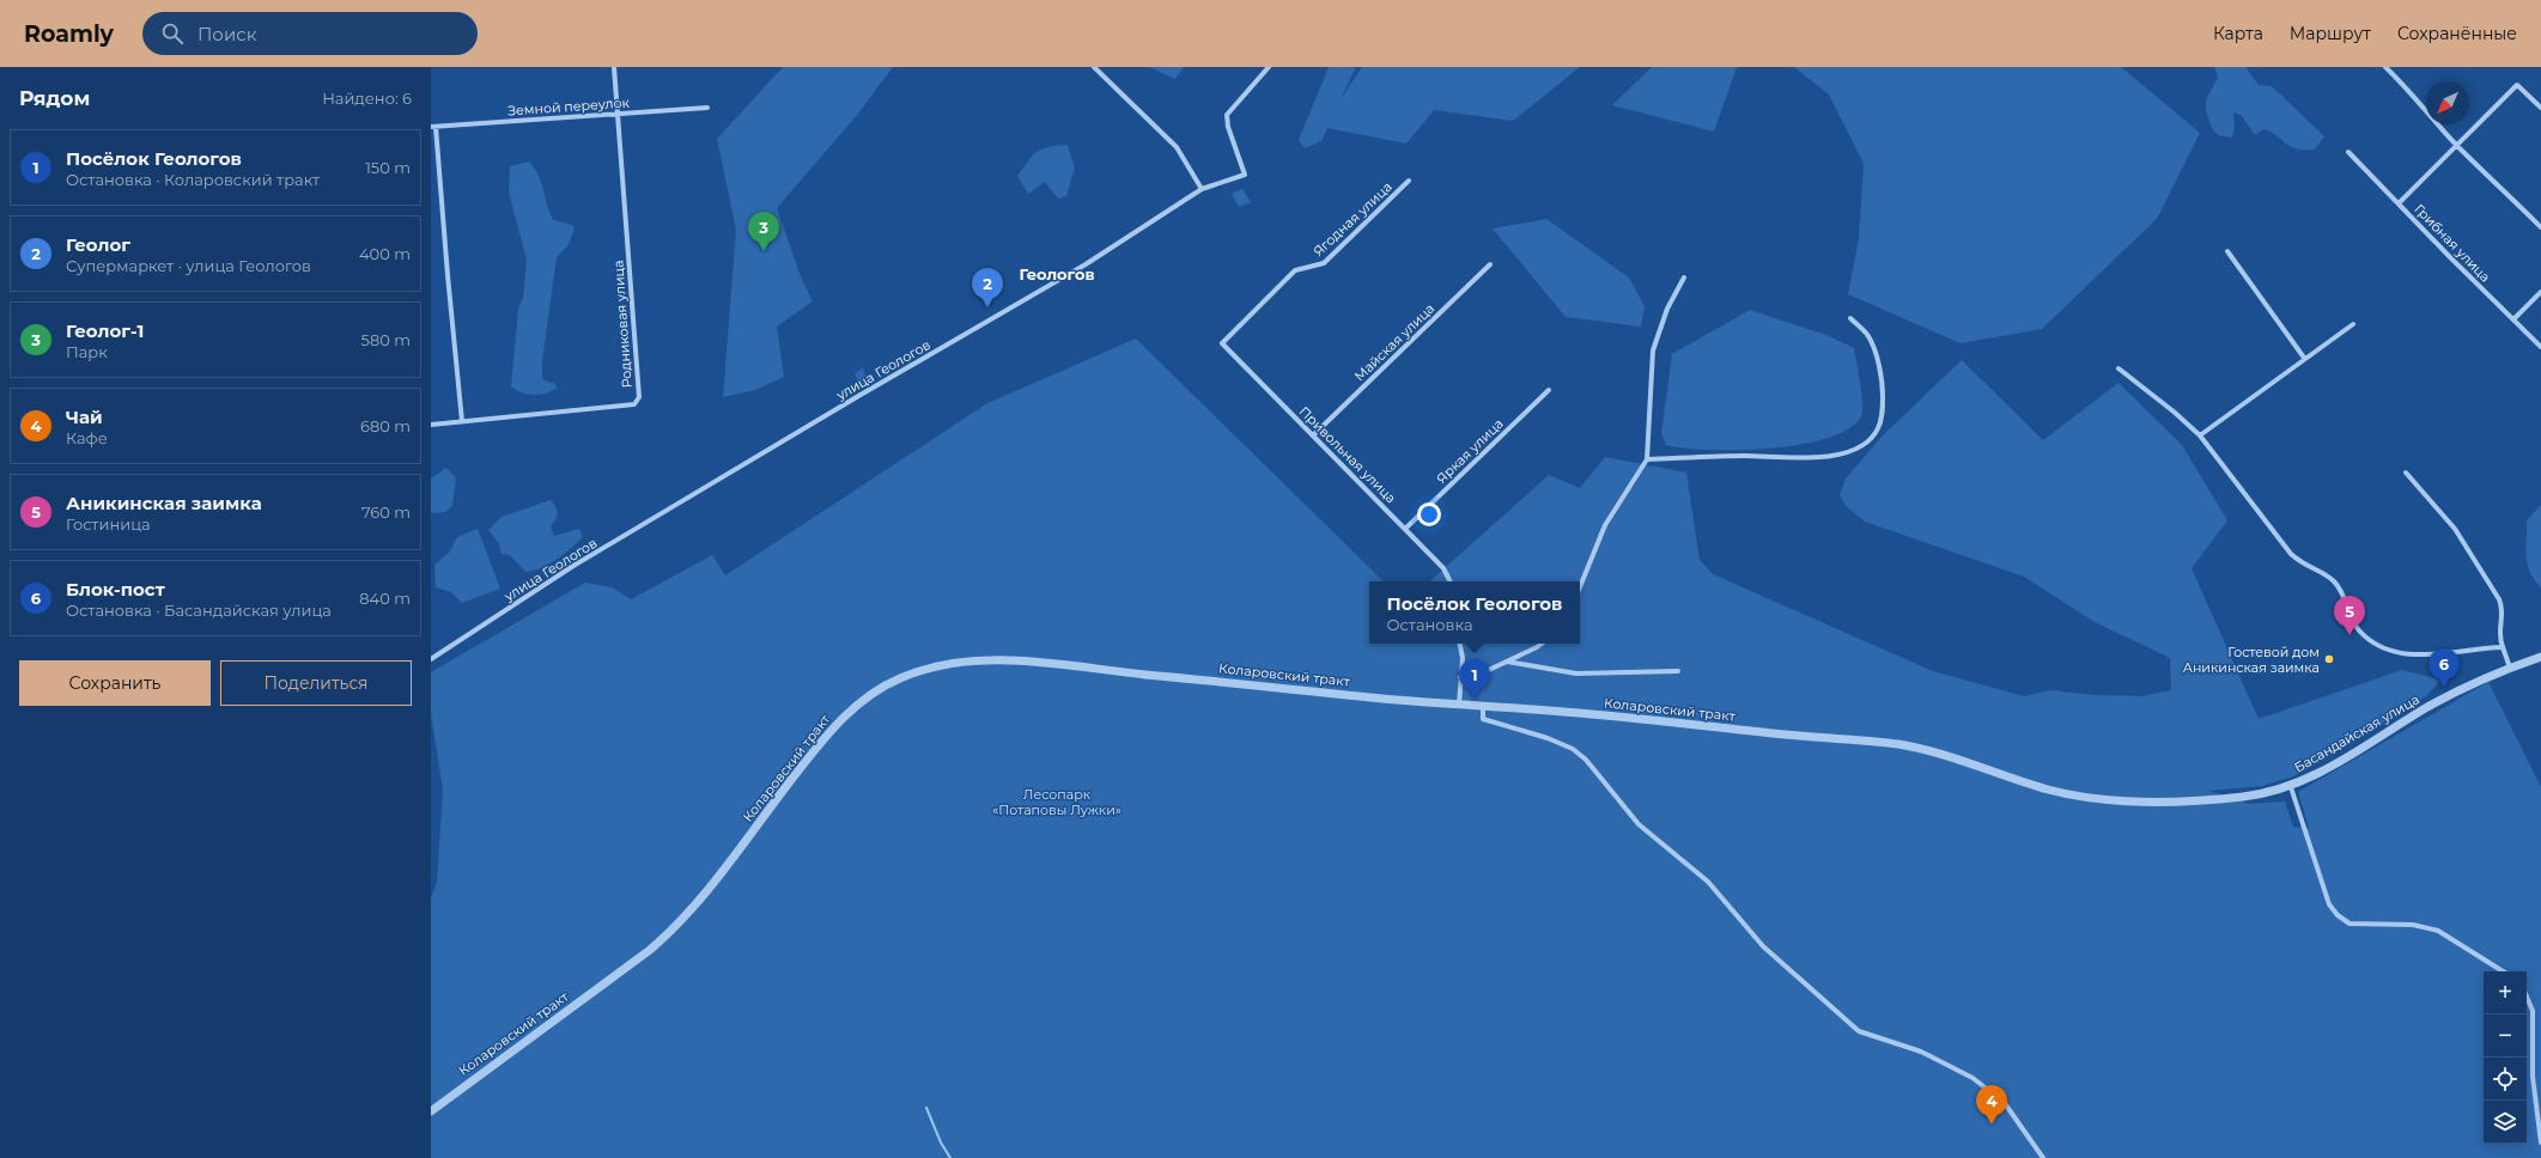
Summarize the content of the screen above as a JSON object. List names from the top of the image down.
{
  "streets": {
    "street": [
      "Земной переулок",
      "Ягодная улица",
      "Грибная улица",
      "Родниковая улица",
      "Майская улица",
      "улица Геологов",
      "Яркая улица",
      "Привольная улица",
      "Коларовский тракт",
      "Басандайская улица"
    ]
  },
  "crossings": [
    ["Земной переулок", "Родниковая улица"],
    ["Ягодная улица", "Привольная улица"],
    ["Майская улица", "Привольная улица"],
    ["Яркая улица", "Привольная улица"],
    ["Коларовский тракт", "Басандайская улица"]
  ],
  "districts": ["Геологов"],
  "parks": ["Лесопарк «Потаповы Лужки»"],
  "places": ["Гостевой дом Аникинская заимка"],
  "north": "bottom left",
  "page": {
    "header": "Roamly",
    "search": "Поиск",
    "nav": ["Карта", "Маршрут", "Сохранённые"],
    "heading": ["Рядом", "Найдено: 6"],
    "list": [
      {
        "mark": "1",
        "name": "Посёлок Геологов",
        "note": "Остановка · Коларовский тракт",
        "value": "150 m"
      },
      {
        "mark": "2",
        "name": "Геолог",
        "note": "Супермаркет · улица Геологов",
        "value": "400 m"
      },
      {
        "mark": "3",
        "name": "Геолог-1",
        "note": "Парк",
        "value": "580 m"
      },
      {
        "mark": "4",
        "name": "Чай",
        "note": "Кафе",
        "value": "680 m"
      },
      {
        "mark": "5",
        "name": "Аникинская заимка",
        "note": "Гостиница",
        "value": "760 m"
      },
      {
        "mark": "6",
        "name": "Блок-пост",
        "note": "Остановка · Басандайская улица",
        "value": "840 m"
      }
    ],
    "pins": [
      "3",
      "2",
      "5",
      "6",
      "1",
      "4"
    ],
    "popup": ["Посёлок Геологов", "Остановка"],
    "buttons": ["Сохранить", "Поделиться"],
    "map_buttons": ["+", "−"]
  }
}
